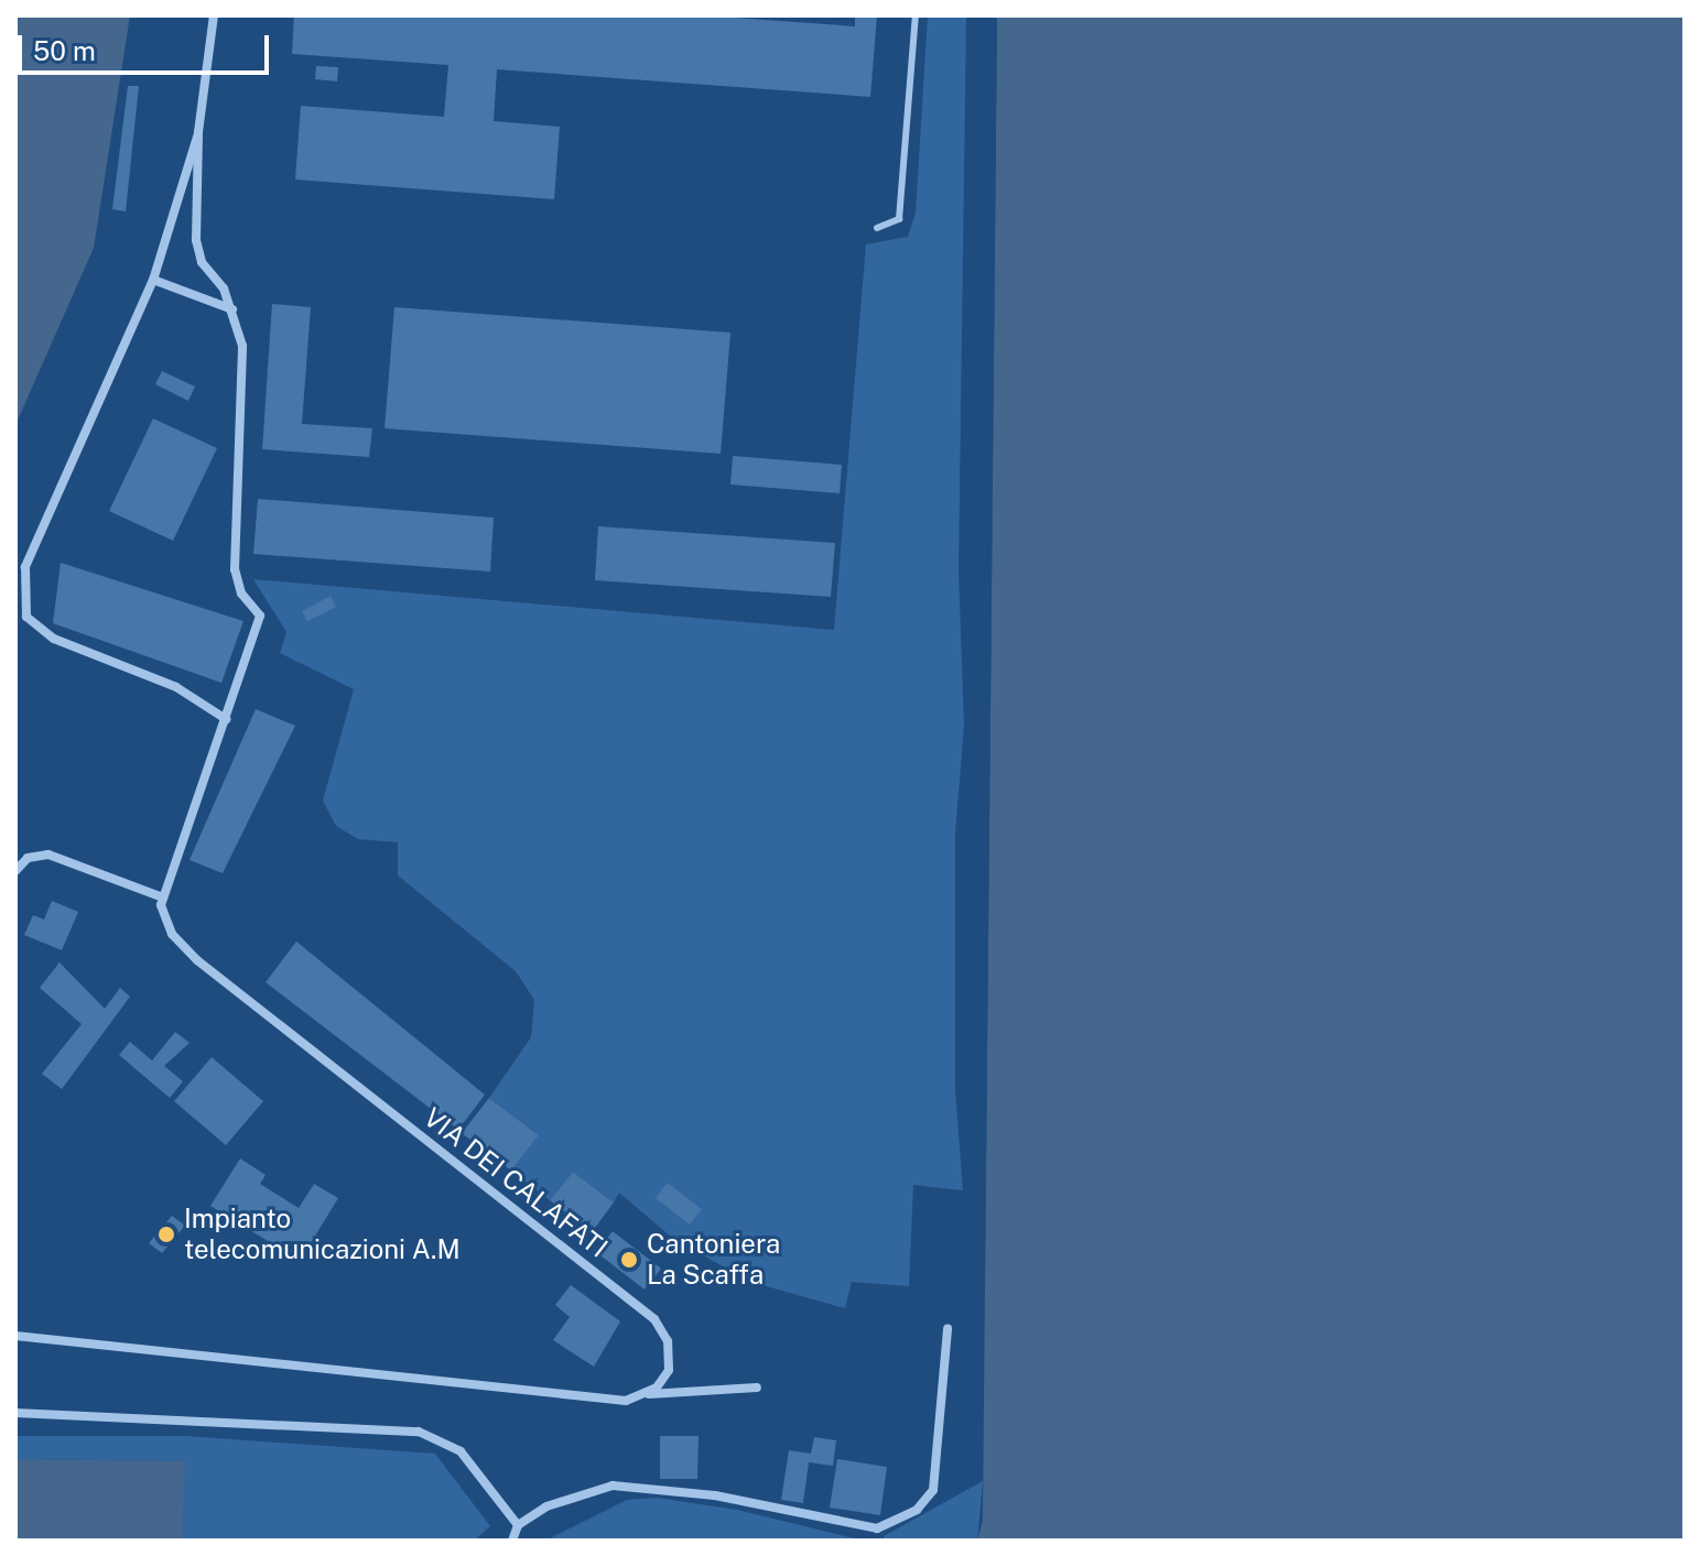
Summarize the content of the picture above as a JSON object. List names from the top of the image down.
{
  "streets": {
    "street": ["VIA DEI CALAFATI"]
  },
  "places": ["Impianto telecomunicazioni A.M", "Cantoniera La Scaffa"],
  "scale_bar": "50 m"
}
